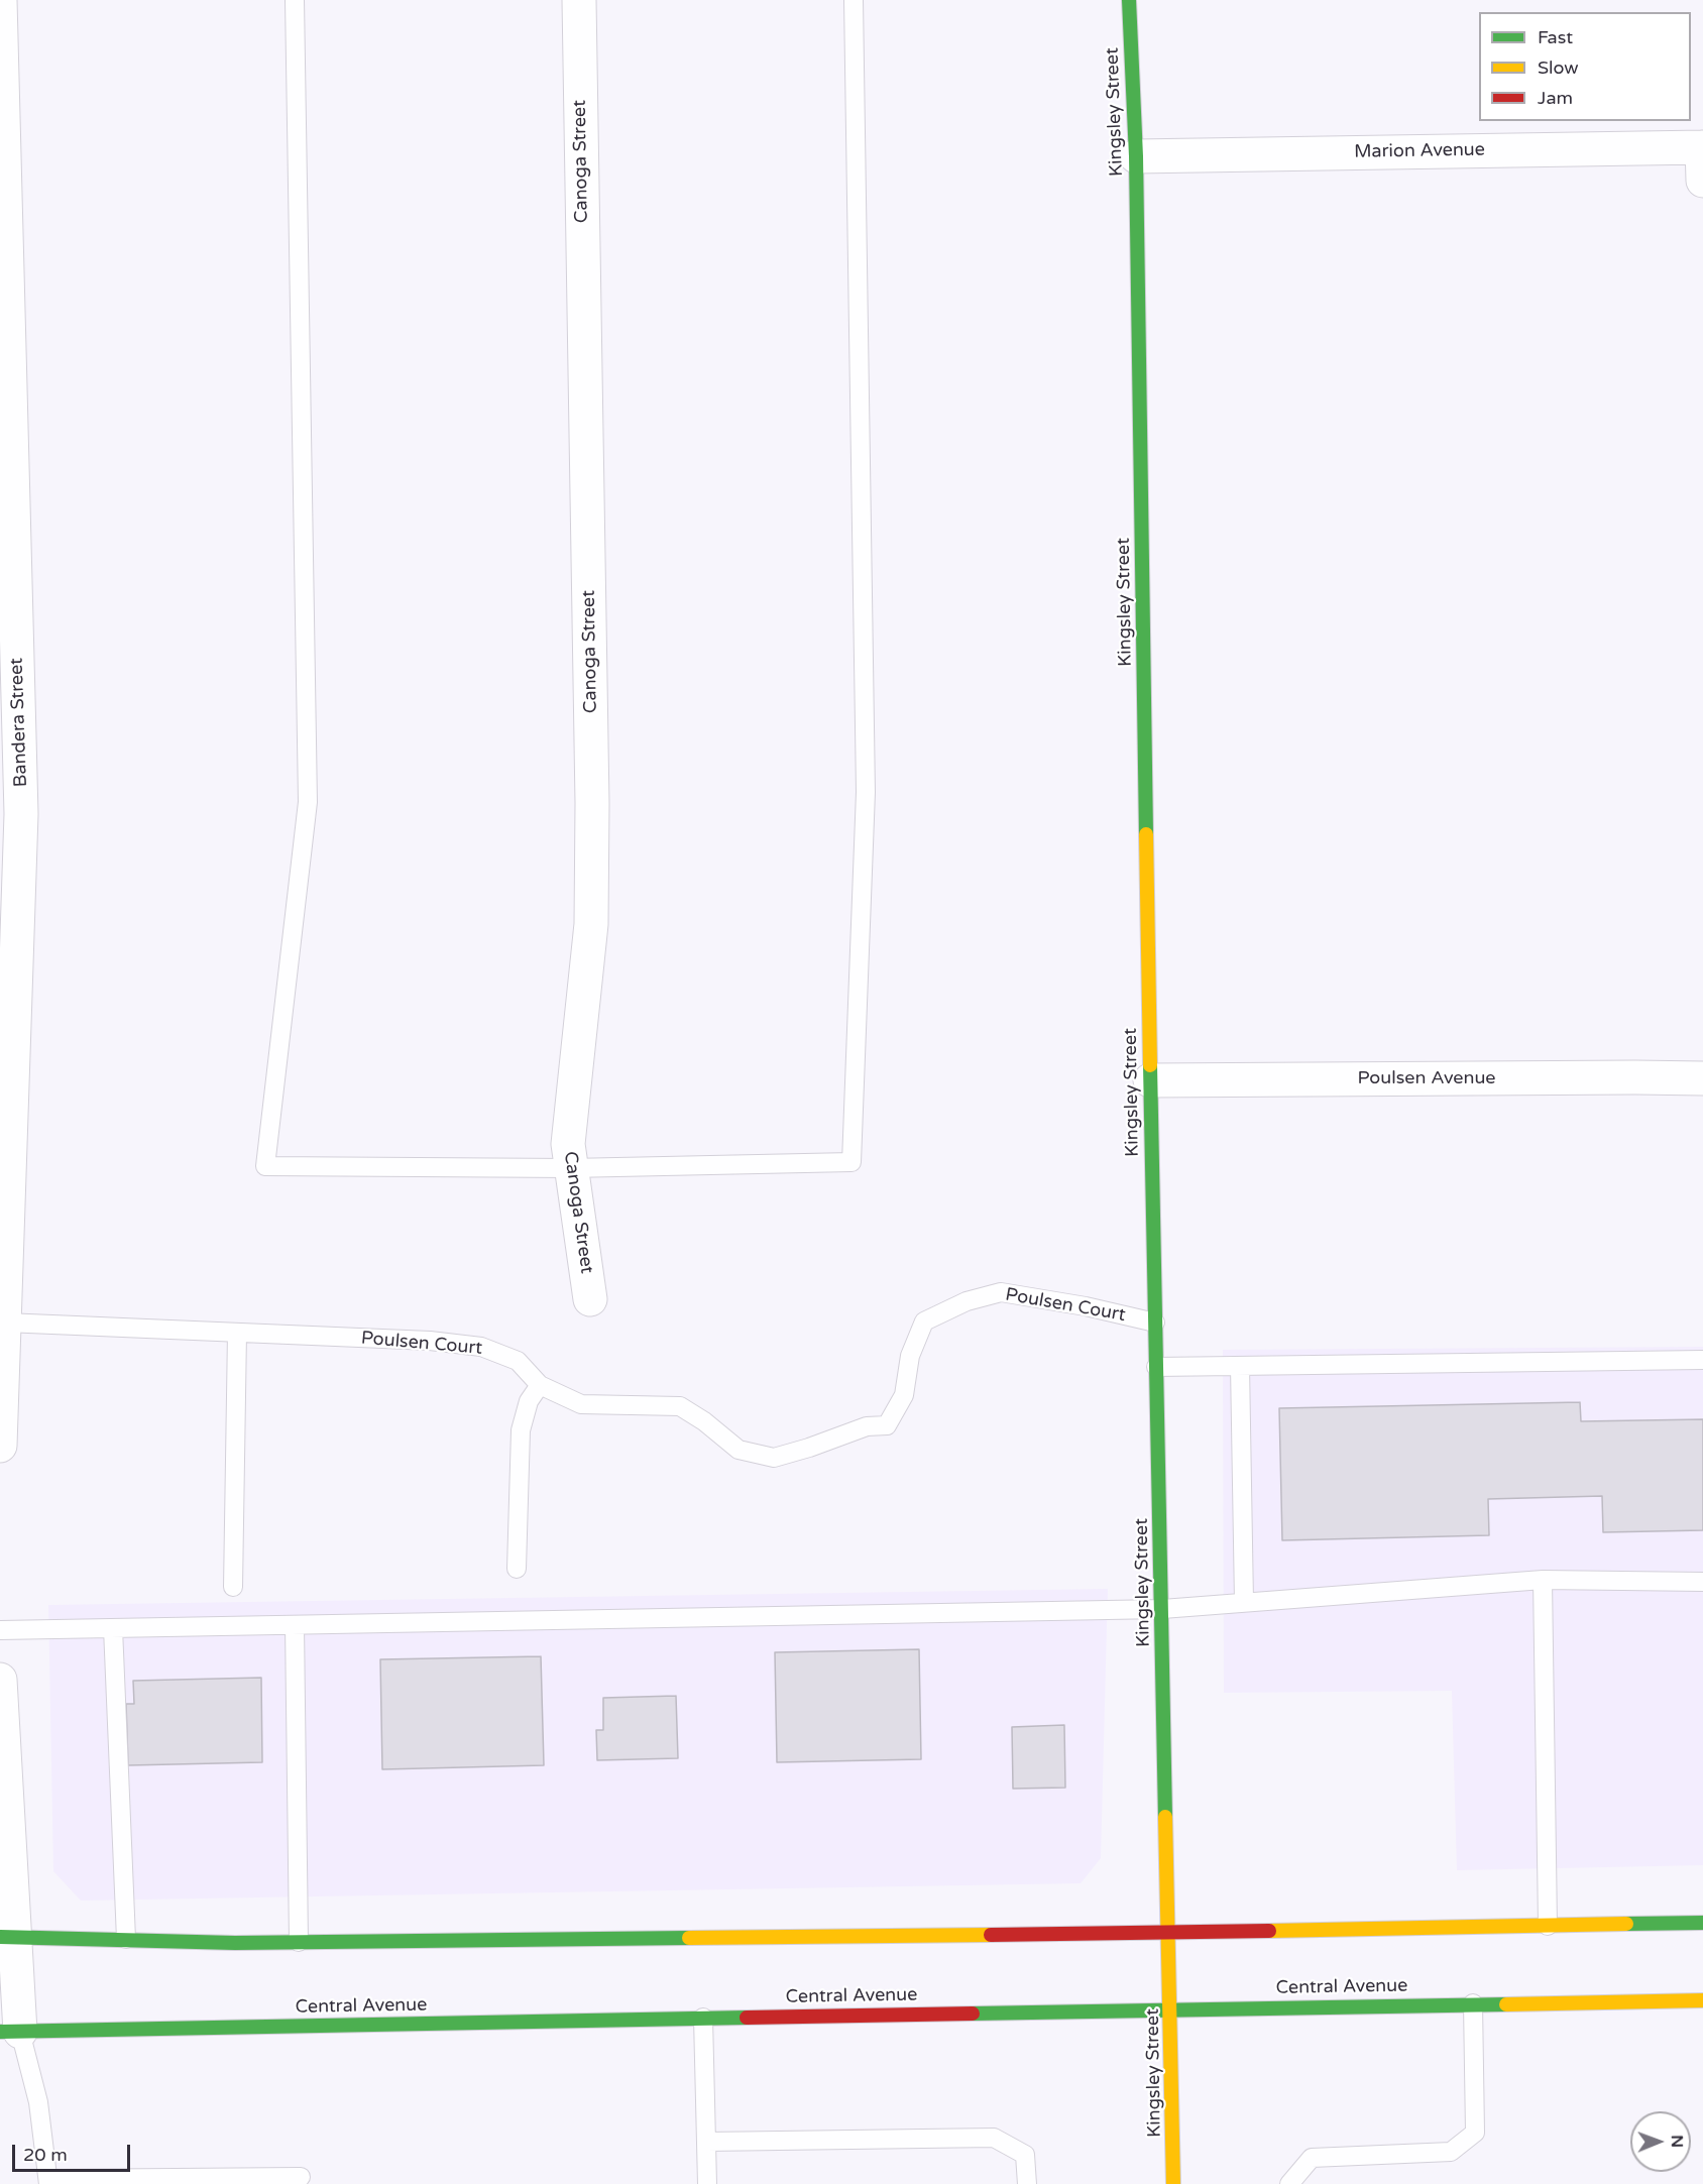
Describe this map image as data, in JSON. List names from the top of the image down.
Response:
{
  "streets": {
    "main road": ["Kingsley Street", "Central Avenue"],
    "street": [
      "Marion Avenue",
      "Canoga Street",
      "Bandera Street",
      "Poulsen Avenue"
    ],
    "lane": ["Poulsen Court"]
  },
  "crossings": [
    ["Kingsley Street", "Marion Avenue"],
    ["Kingsley Street", "Poulsen Avenue"],
    ["Kingsley Street", "Poulsen Court"],
    ["Kingsley Street", "Central Avenue"],
    ["Bandera Street", "Poulsen Court"]
  ],
  "legend": ["Fast", "Slow", "Jam"],
  "scale_bar": "20 m",
  "north": "right"
}
